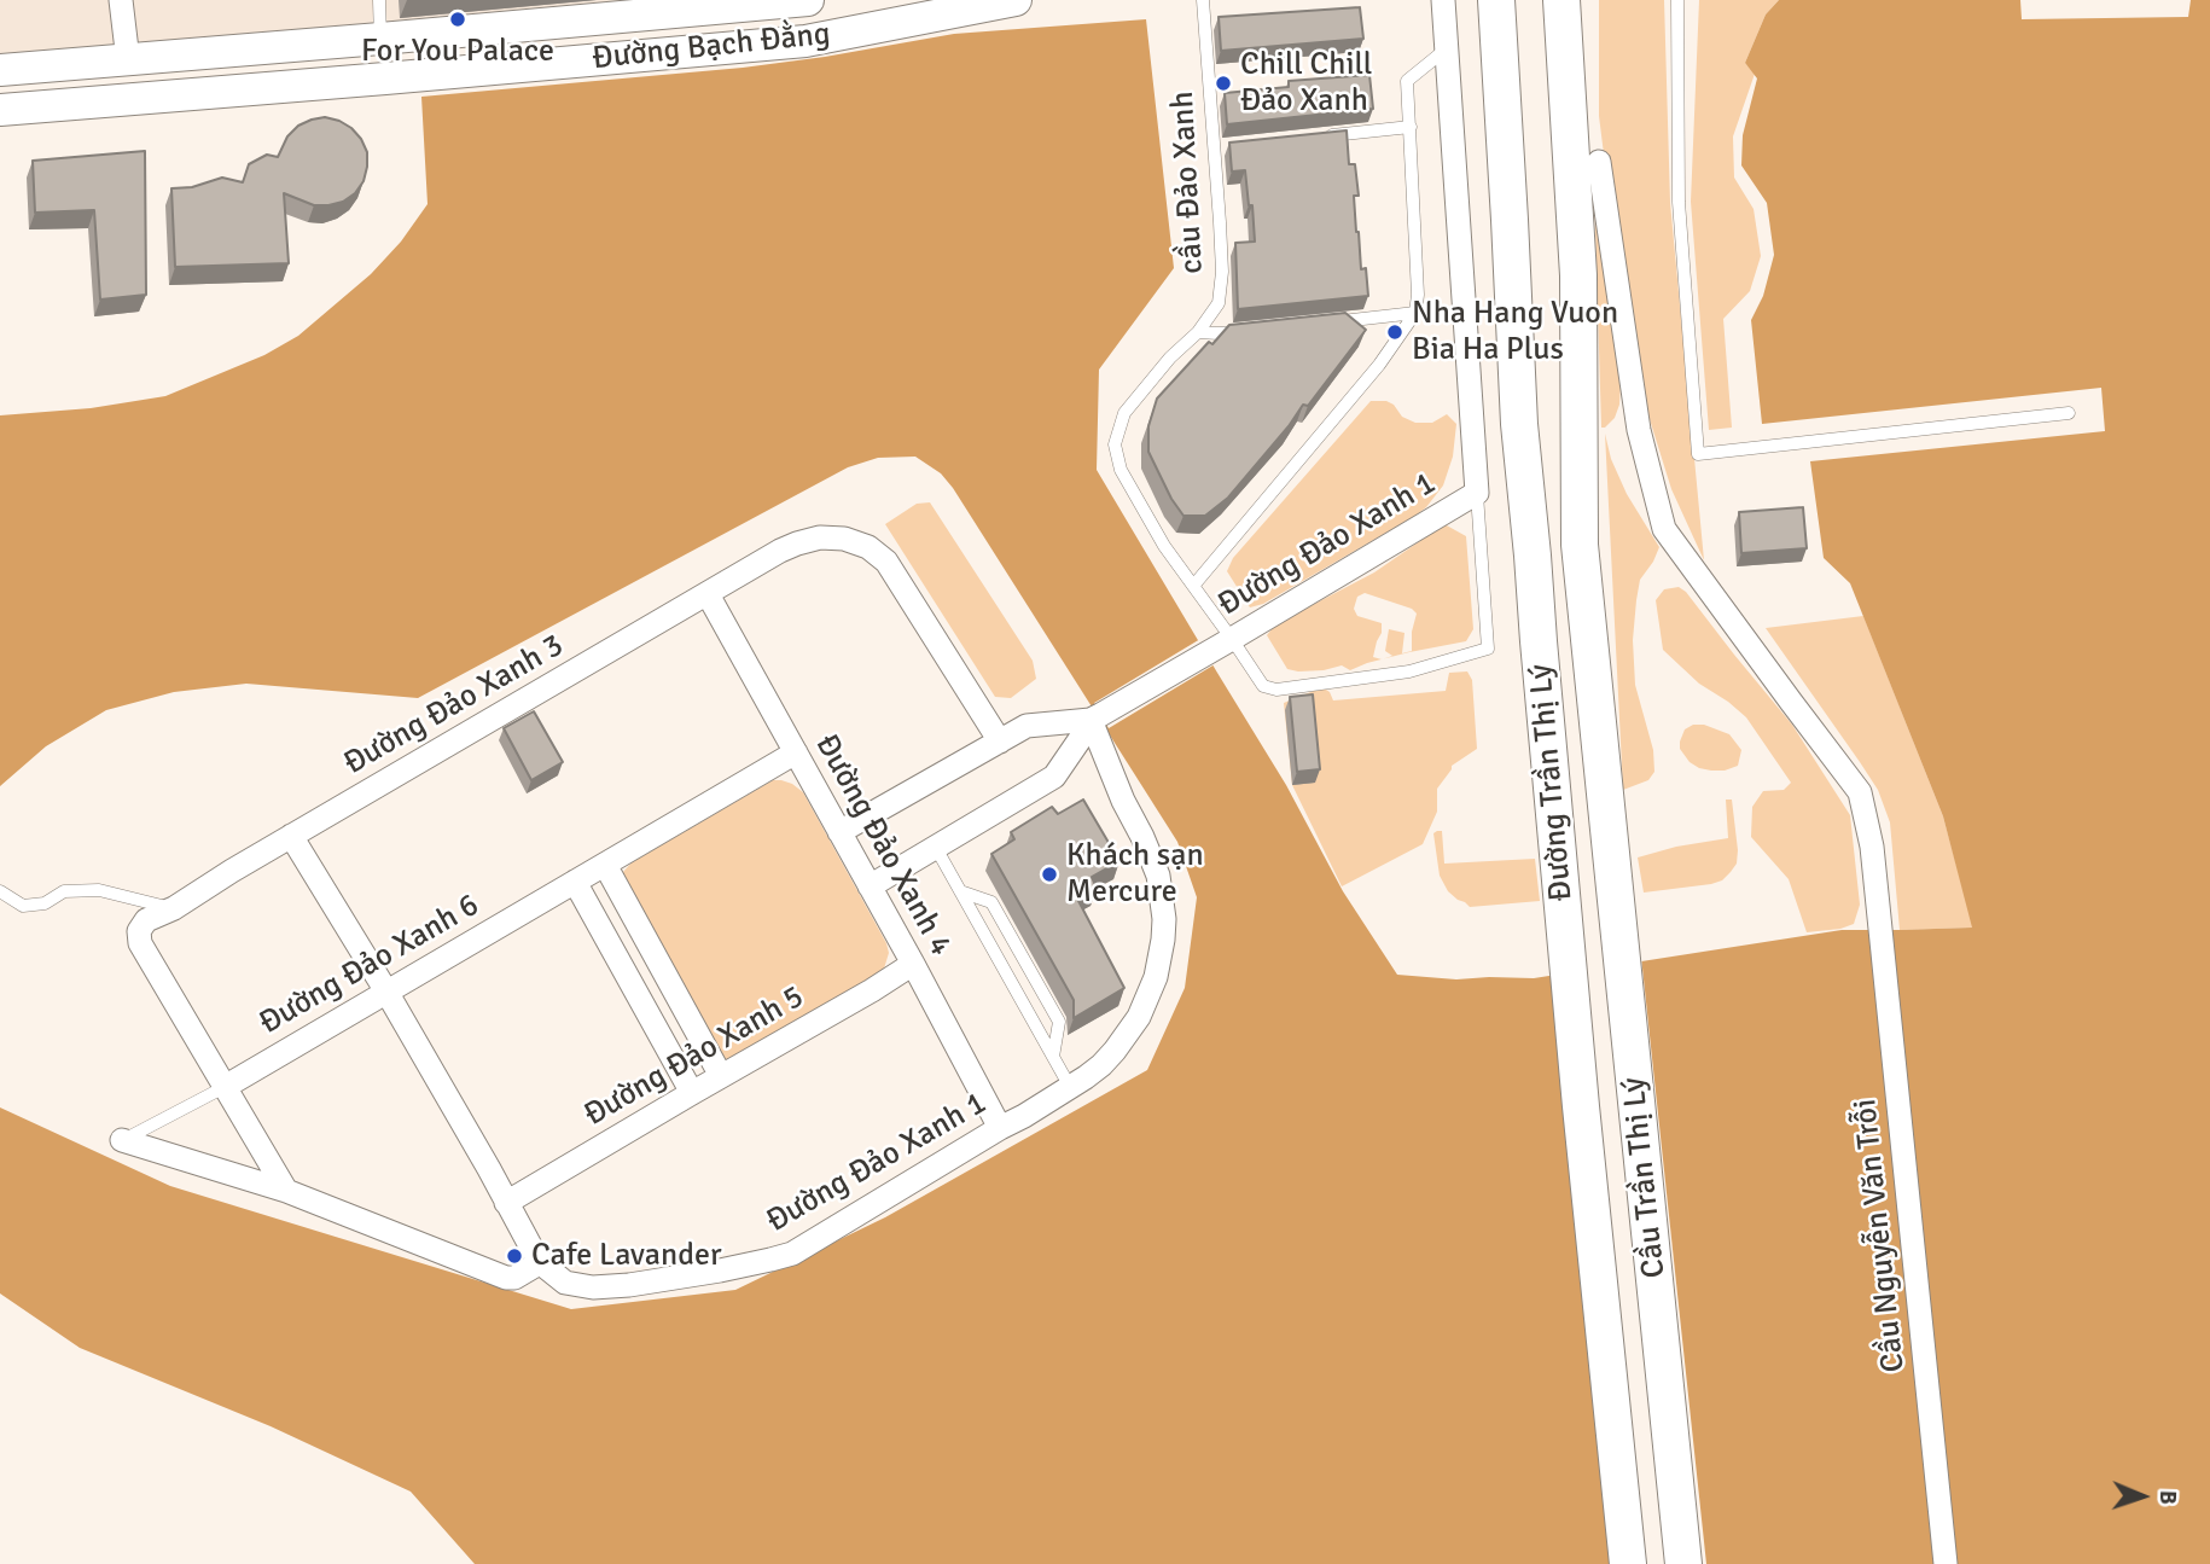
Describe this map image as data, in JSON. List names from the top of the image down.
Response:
{
  "streets": {
    "main road": ["Đường Bạch Đằng", "Đường Trần Thị Lý", "Cầu Trần Thị Lý"],
    "street": [
      "Đường Đảo Xanh 1",
      "Đường Đảo Xanh 3",
      "Đường Đảo Xanh 4",
      "Đường Đảo Xanh 6",
      "Đường Đảo Xanh 5",
      "Cầu Nguyễn Văn Trỗi"
    ],
    "lane": ["cầu Đảo Xanh"]
  },
  "crossings": [
    ["cầu Đảo Xanh", "Đường Đảo Xanh 1"],
    ["Đường Đảo Xanh 1", "Đường Đảo Xanh 3"],
    ["Đường Đảo Xanh 1", "Đường Đảo Xanh 4"],
    ["Đường Đảo Xanh 1", "Đường Đảo Xanh 6"],
    ["Đường Đảo Xanh 1", "Đường Đảo Xanh 5"],
    ["Đường Đảo Xanh 3", "Đường Đảo Xanh 4"],
    ["Đường Đảo Xanh 3", "Đường Đảo Xanh 6"],
    ["Đường Trần Thị Lý", "Cầu Trần Thị Lý"],
    ["Đường Đảo Xanh 4", "Đường Đảo Xanh 6"],
    ["Đường Đảo Xanh 4", "Đường Đảo Xanh 5"]
  ],
  "places": [
    "For You Palace",
    "Chill Chill Đảo Xanh",
    "Nha Hang Vuon Bia Ha Plus",
    "Khách sạn Mercure",
    "Cafe Lavander"
  ],
  "north": "right"
}
